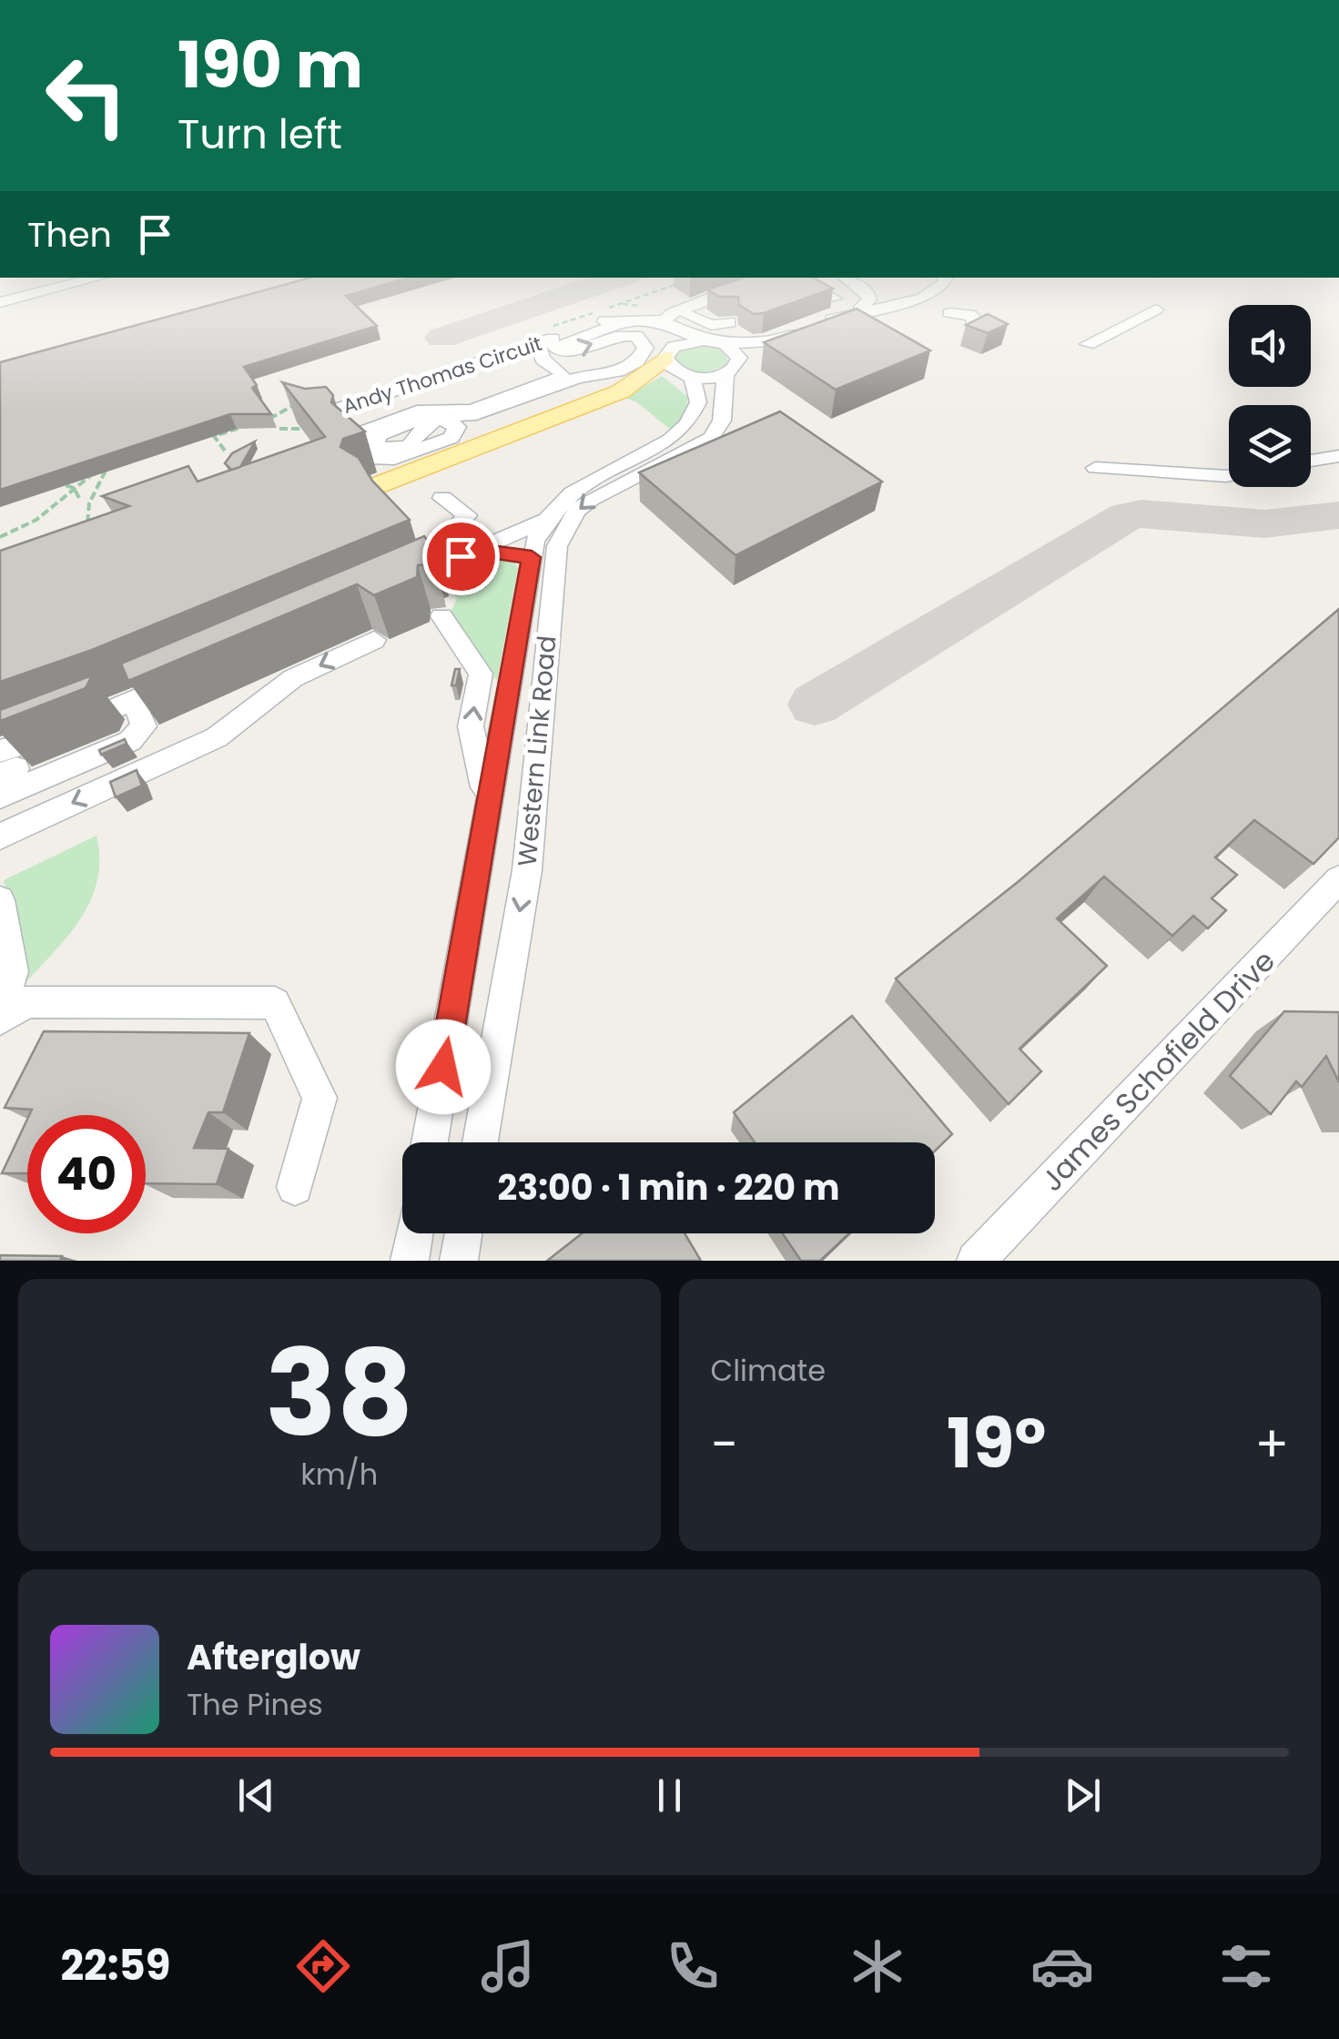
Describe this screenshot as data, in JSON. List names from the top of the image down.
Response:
{
  "streets": {
    "street": ["Andy Thomas Circuit", "Western Link Road", "James Schofield Drive"]
  },
  "page": {
    "turn": ["190 m", "Turn left"],
    "then": "Then",
    "limit": "40",
    "trip": "23:00 · 1 min · 220 m",
    "tile": [
      ["38", "km/h"],
      "Climate"
    ],
    "heat": ["−", "19°", "+"],
    "song": ["Afterglow", "The Pines"],
    "tabs": "22:59"
  }
}
